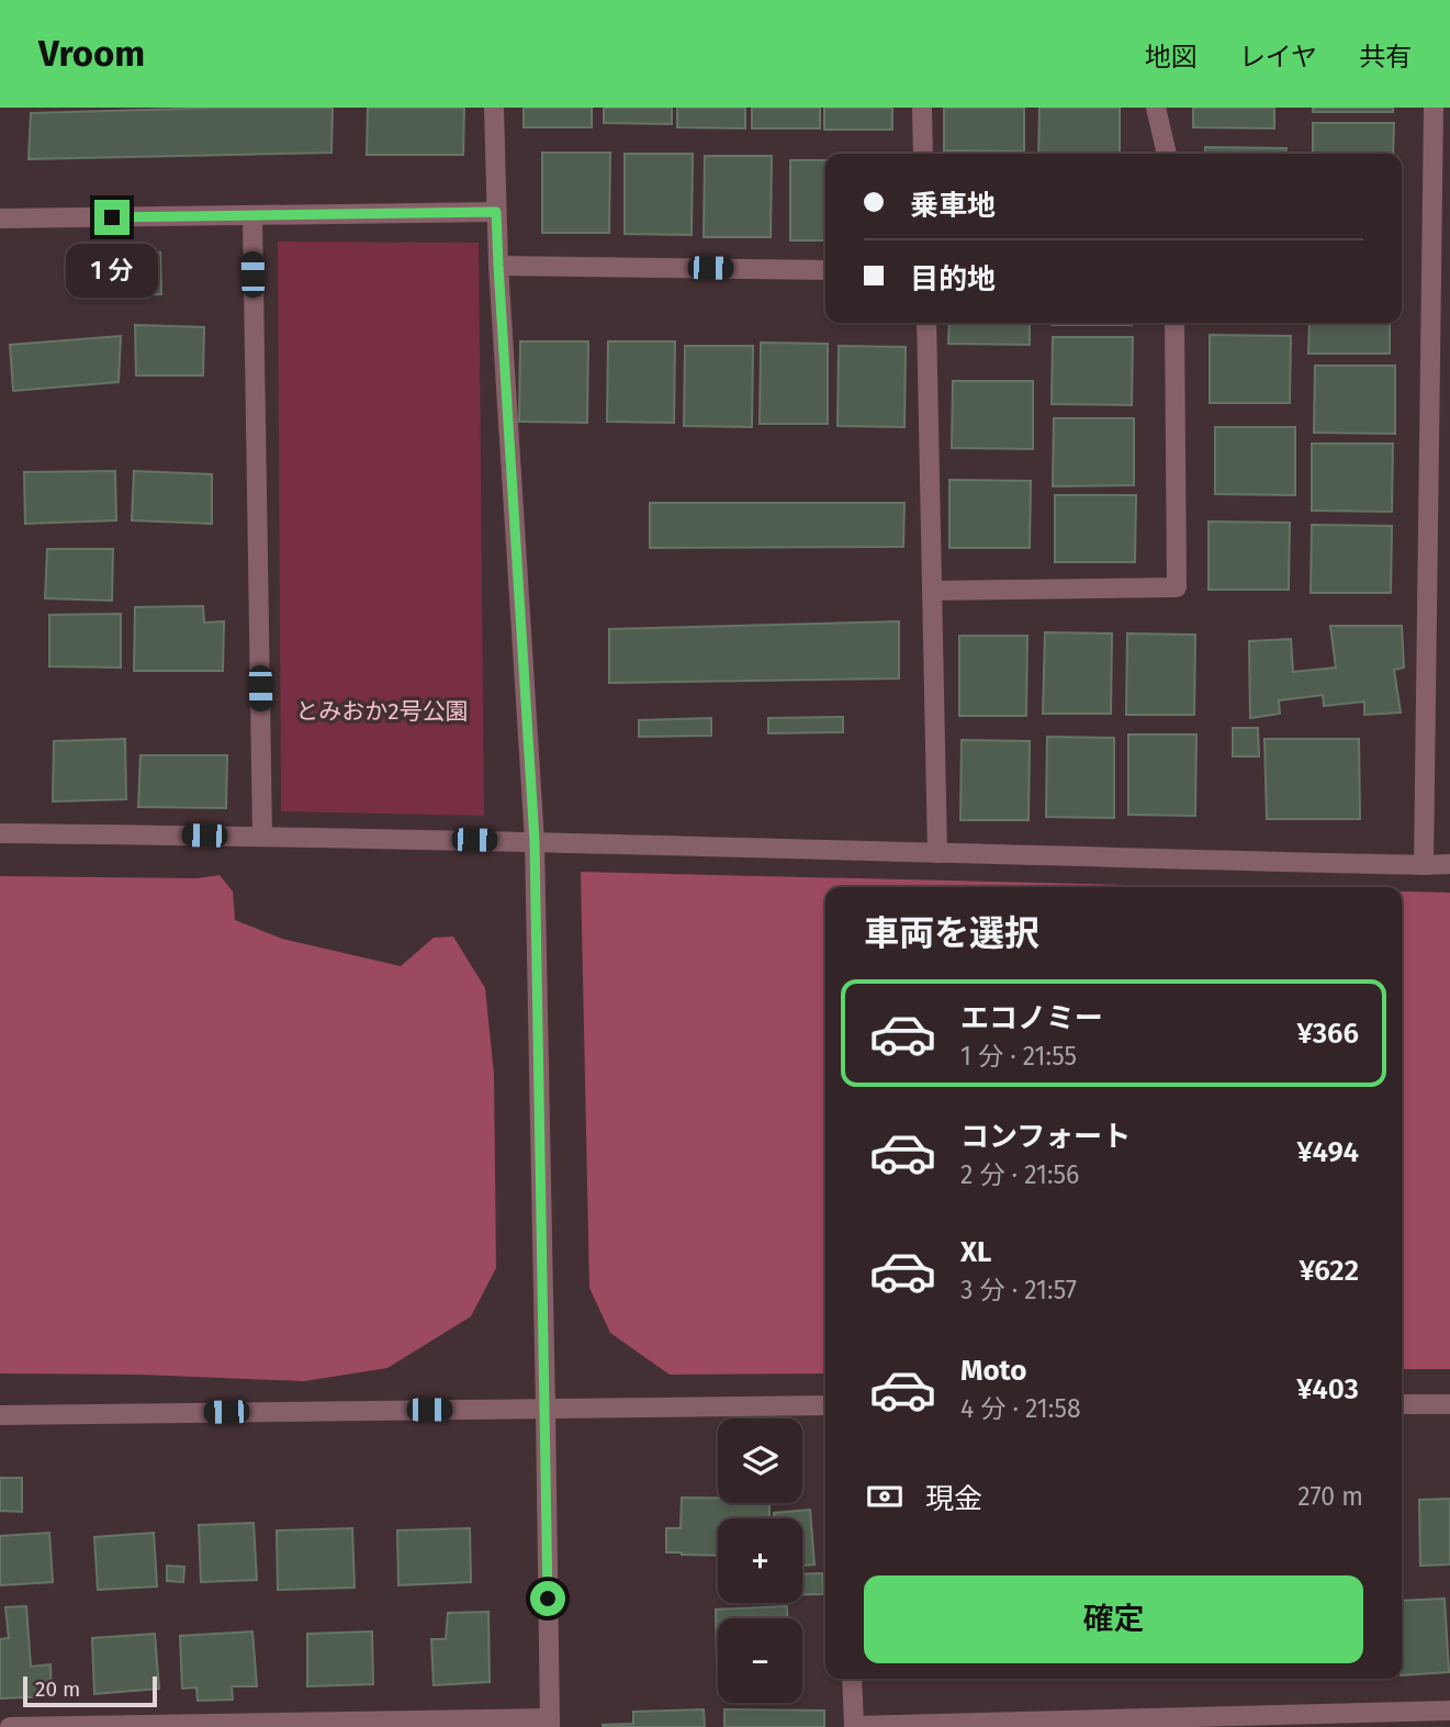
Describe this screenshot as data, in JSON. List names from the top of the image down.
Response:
{
  "parks": ["とみおか2号公園"],
  "scale_bar": "20 m",
  "page": {
    "header": "Vroom",
    "nav": ["地図", "レイヤ", "共有"],
    "banner": ["乗車地", "目的地"],
    "bubble": "1 分",
    "heading": "車両を選択",
    "list": [
      {
        "name": "エコノミー",
        "note": "1 分 · 21:55",
        "value": "¥366"
      },
      {
        "name": "コンフォート",
        "note": "2 分 · 21:56",
        "value": "¥494"
      },
      {
        "name": "XL",
        "note": "3 分 · 21:57",
        "value": "¥622"
      },
      {
        "name": "Moto",
        "note": "4 分 · 21:58",
        "value": "¥403"
      }
    ],
    "map_buttons": ["+", "−"],
    "pay": ["現金", "270 m"],
    "buttons": "確定",
    "scale": "20 m"
  }
}
